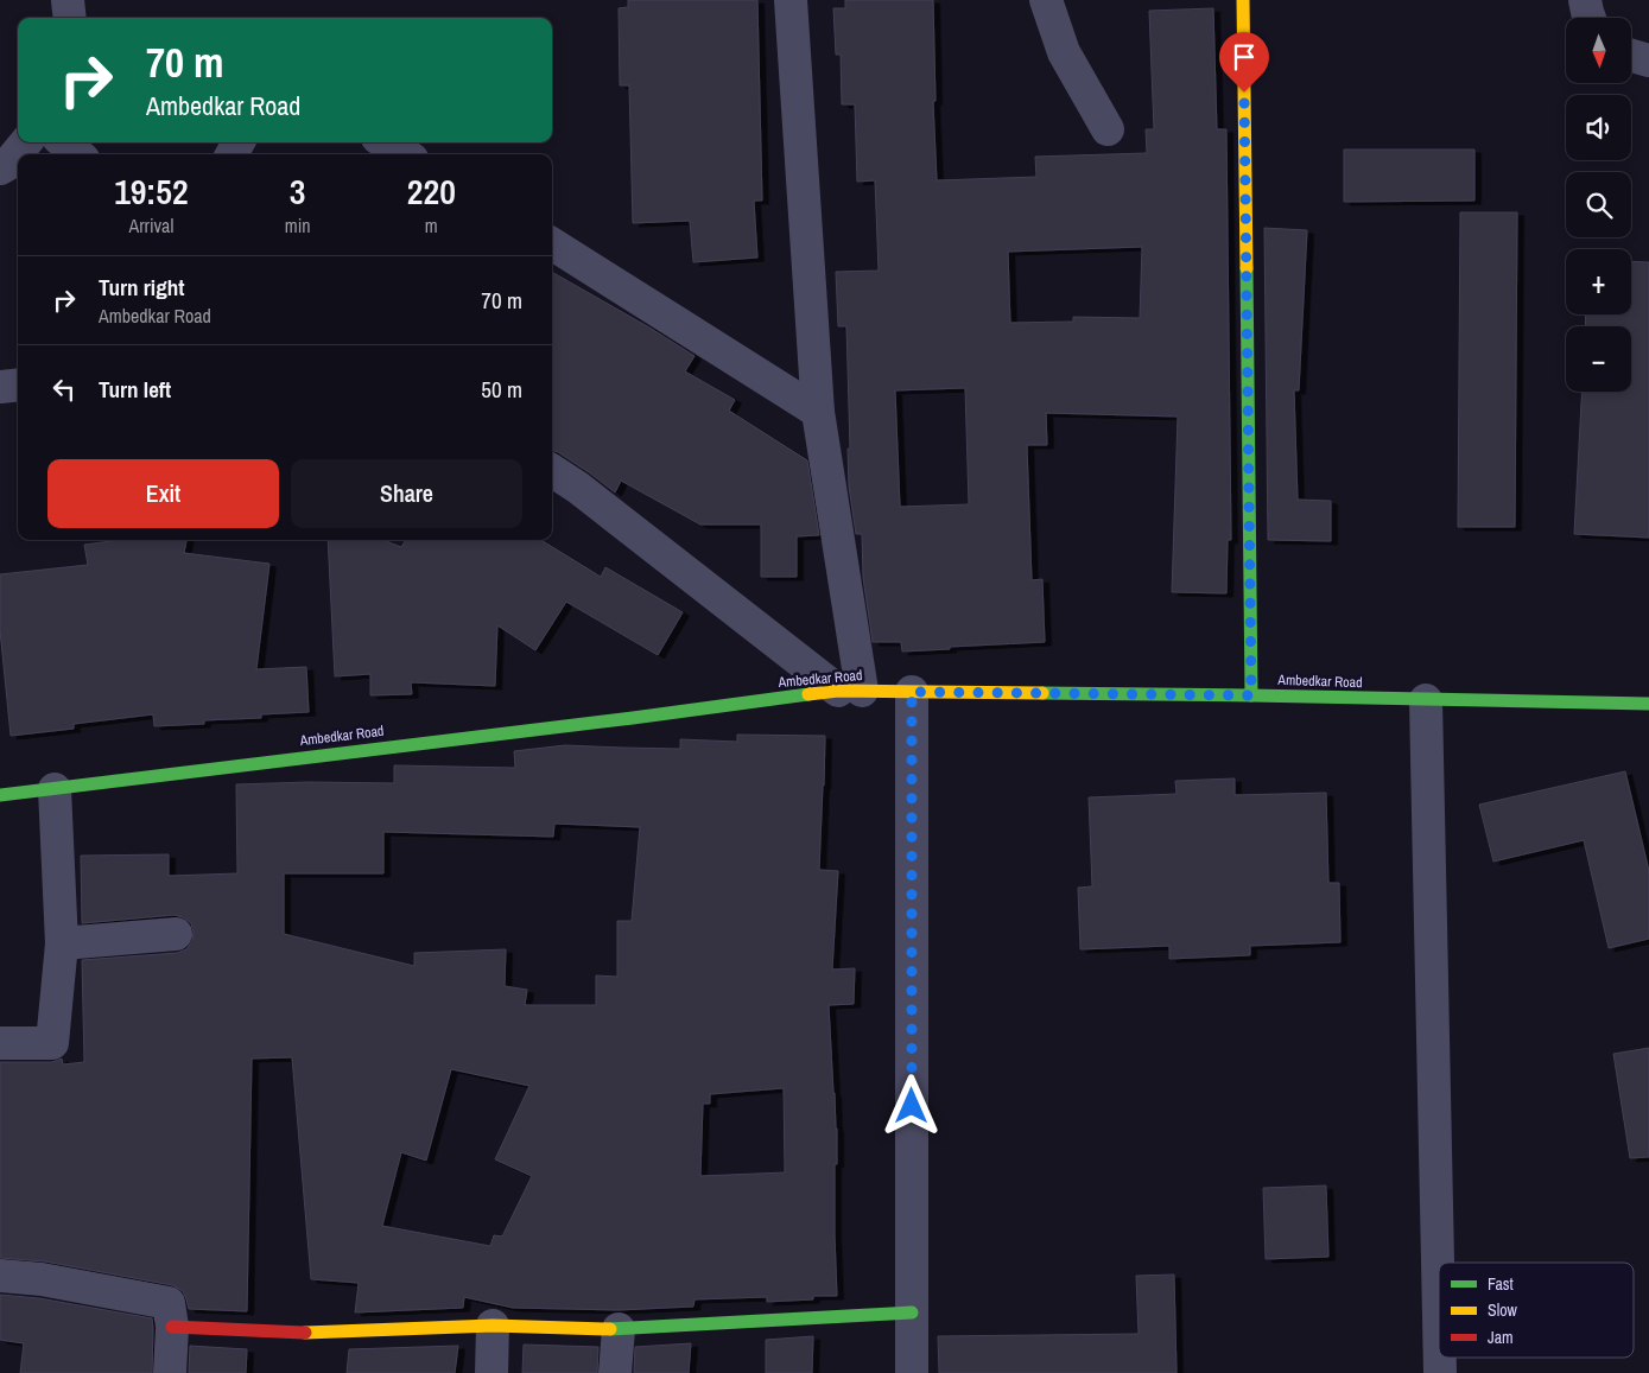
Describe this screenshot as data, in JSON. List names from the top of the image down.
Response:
{
  "streets": {
    "main road": ["Ambedkar Road"]
  },
  "legend": ["Fast", "Slow", "Jam"],
  "north": "bottom",
  "page": {
    "map_buttons": ["+", "−"],
    "turn": ["70 m", "Ambedkar Road"],
    "eta": [
      "19:52",
      "Arrival",
      "3",
      "min",
      "220",
      "m"
    ],
    "list": [
      {
        "name": "Turn right",
        "note": "Ambedkar Road",
        "value": "70 m"
      },
      {
        "name": "Turn left",
        "value": "50 m"
      }
    ],
    "buttons": ["Exit", "Share"]
  }
}
